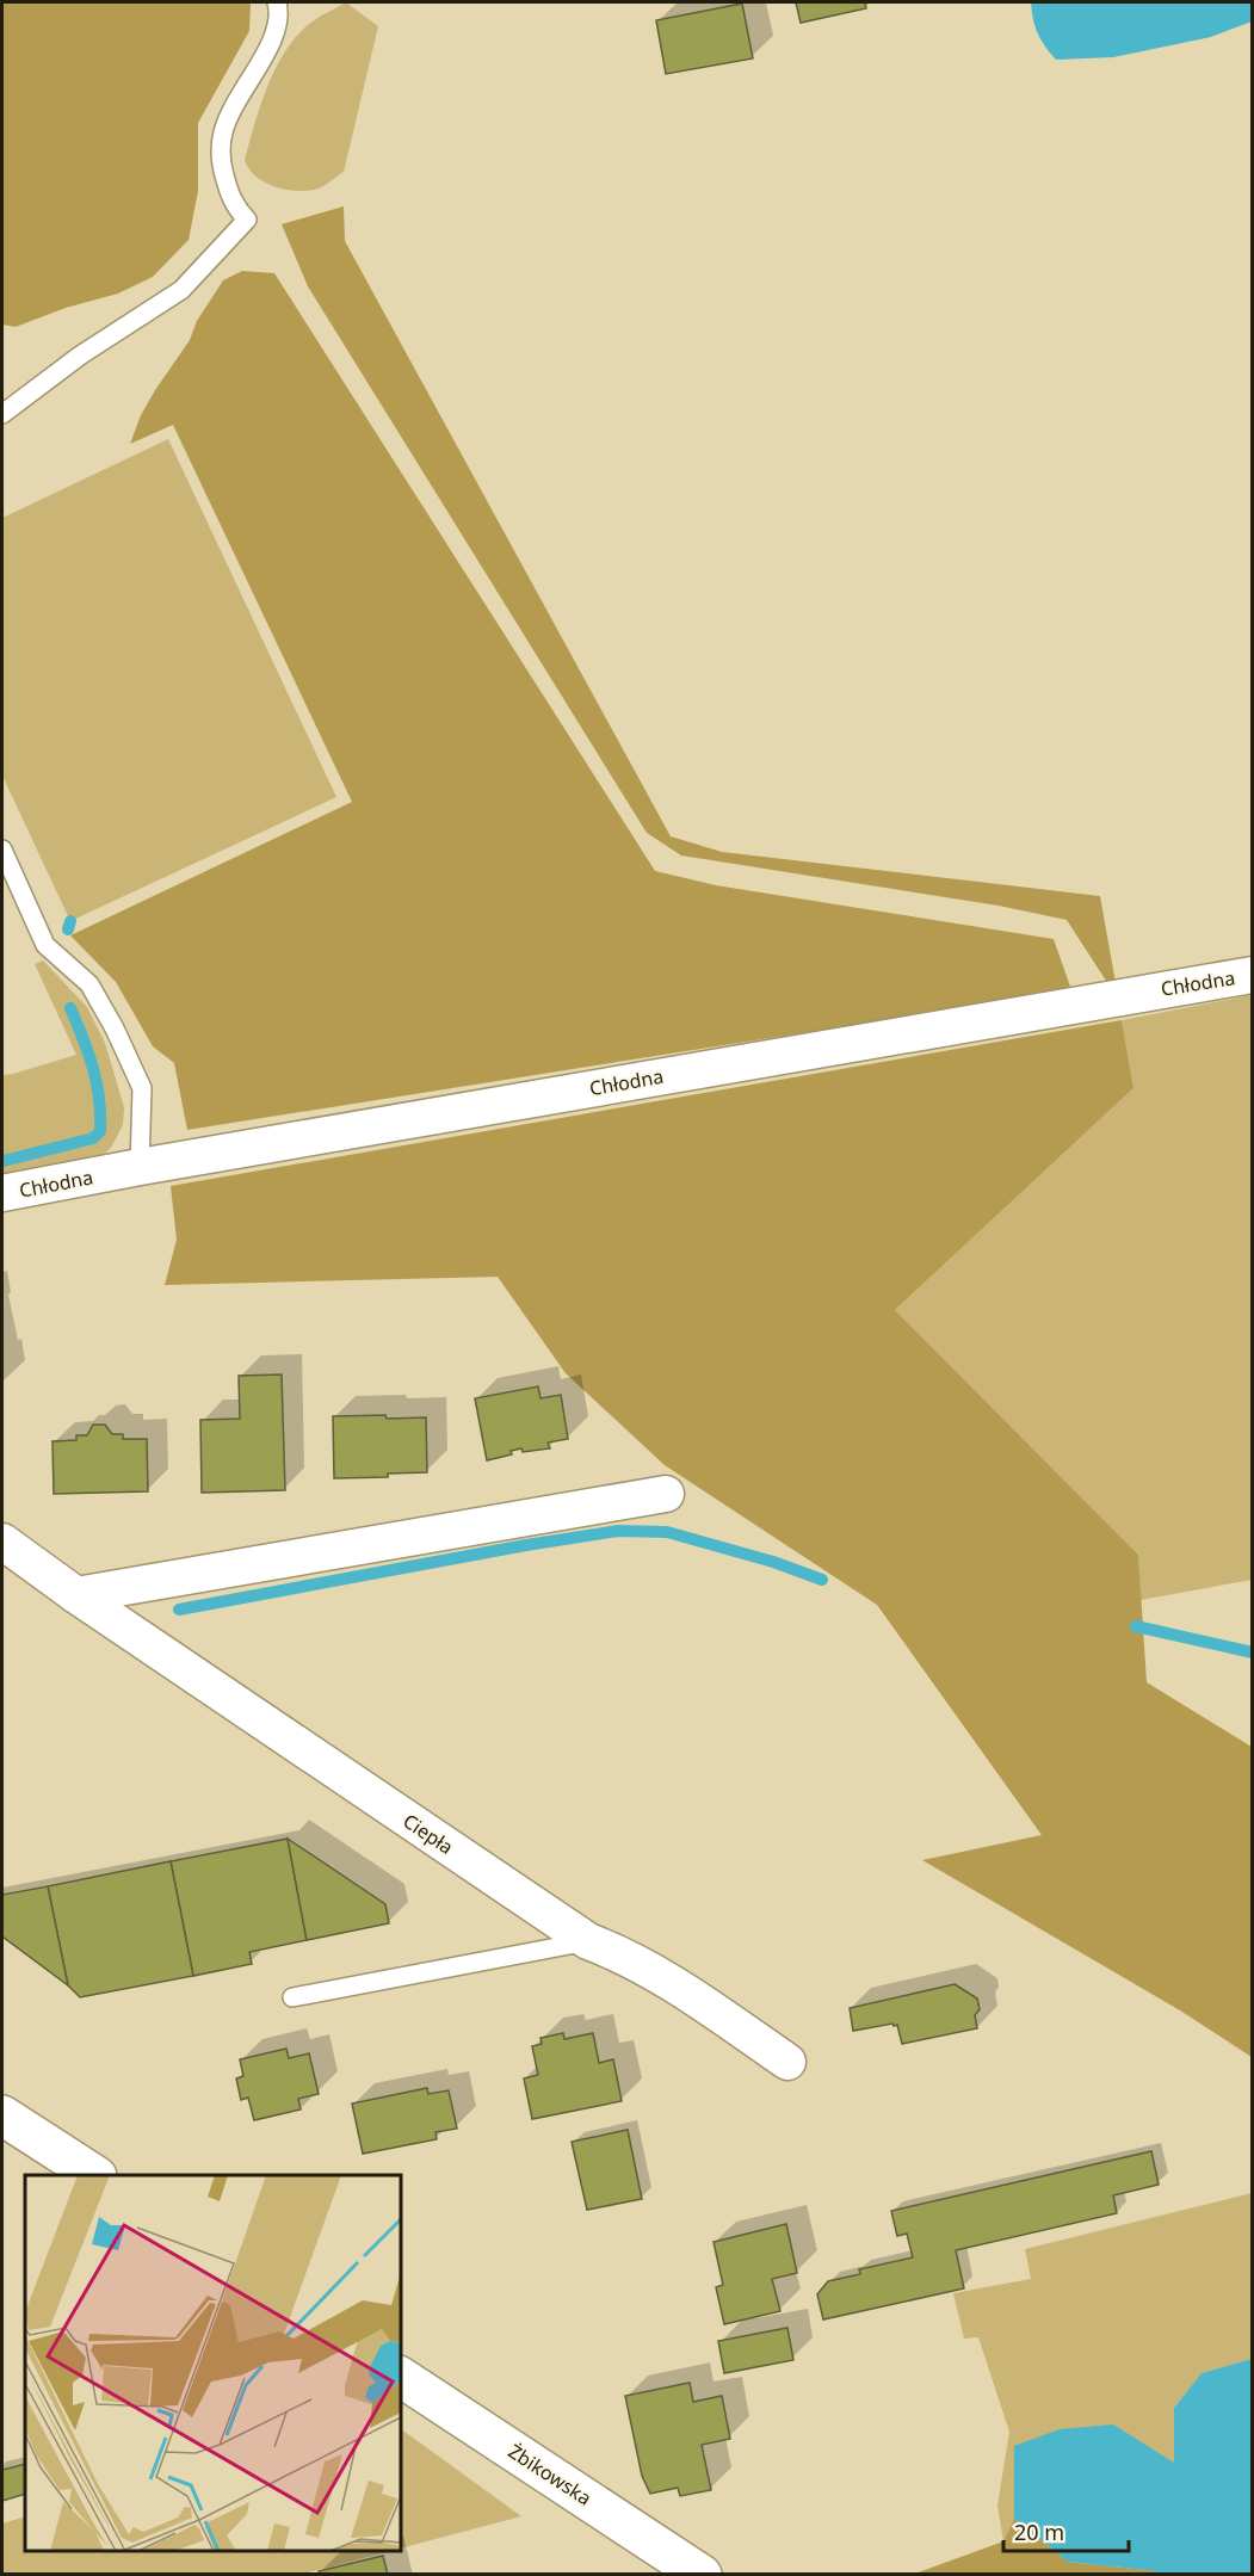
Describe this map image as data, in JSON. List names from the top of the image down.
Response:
{
  "streets": {
    "main road": ["Żbikowska"],
    "street": ["Chłodna", "Ciepła"]
  },
  "scale_bar": "20 m"
}
